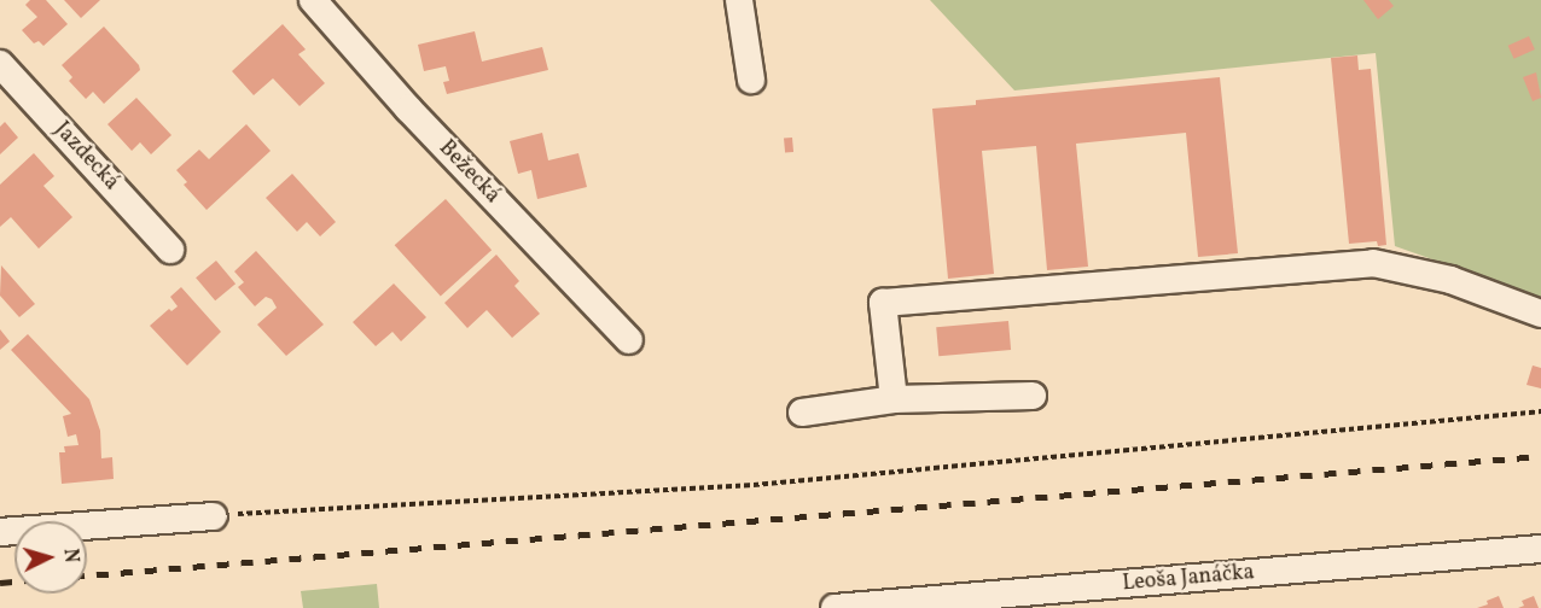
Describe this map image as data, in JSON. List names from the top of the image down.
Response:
{
  "streets": {
    "street": ["Jazdecká", "Bežecká", "Leoša Janáčka"]
  },
  "north": "right"
}
